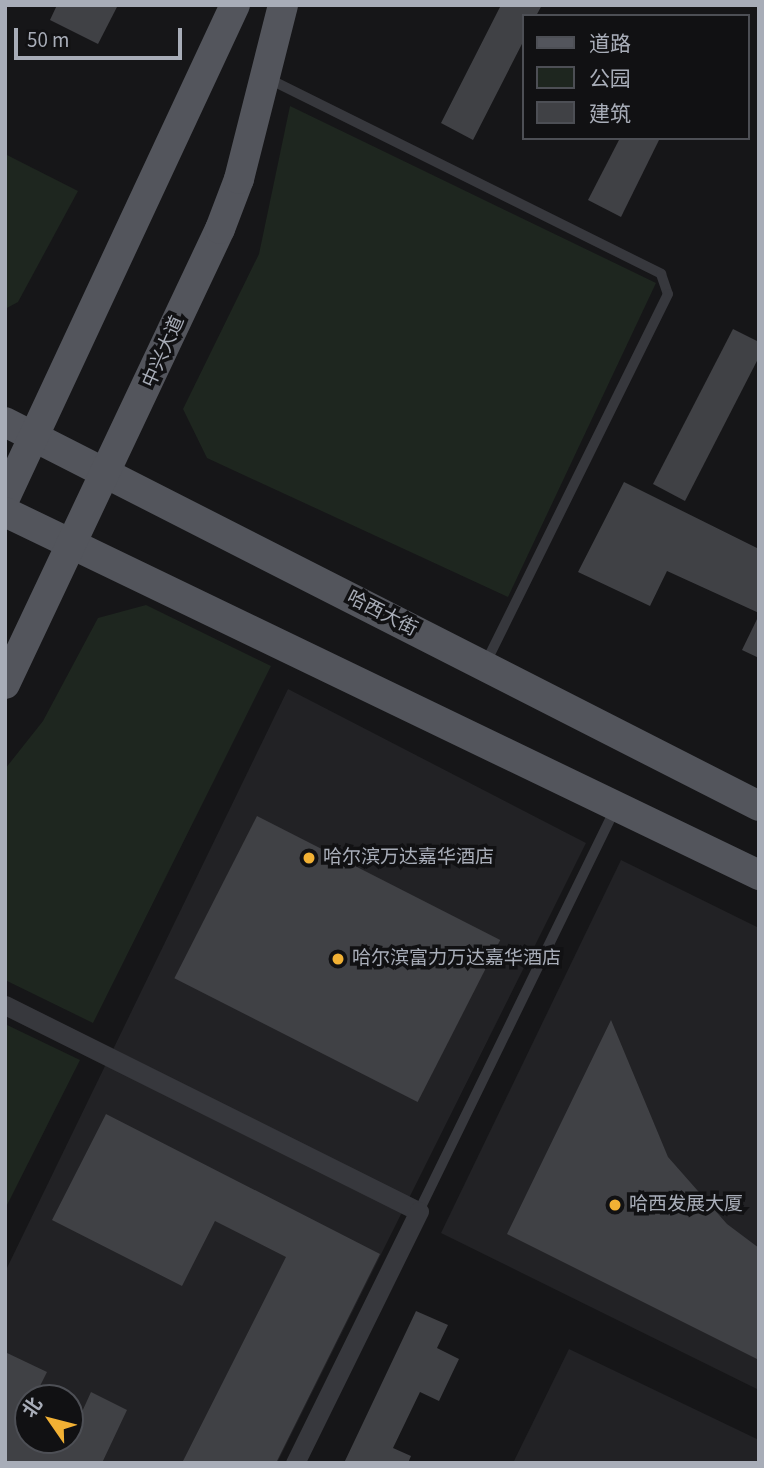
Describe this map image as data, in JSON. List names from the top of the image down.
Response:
{
  "streets": {
    "main road": ["中兴大道", "哈西大街"]
  },
  "crossings": [
    ["中兴大道", "哈西大街"]
  ],
  "places": ["哈尔滨万达嘉华酒店", "哈尔滨富力万达嘉华酒店", "哈西发展大厦"],
  "legend": ["道路", "公园", "建筑"],
  "scale_bar": "50 m",
  "north": "top left"
}
